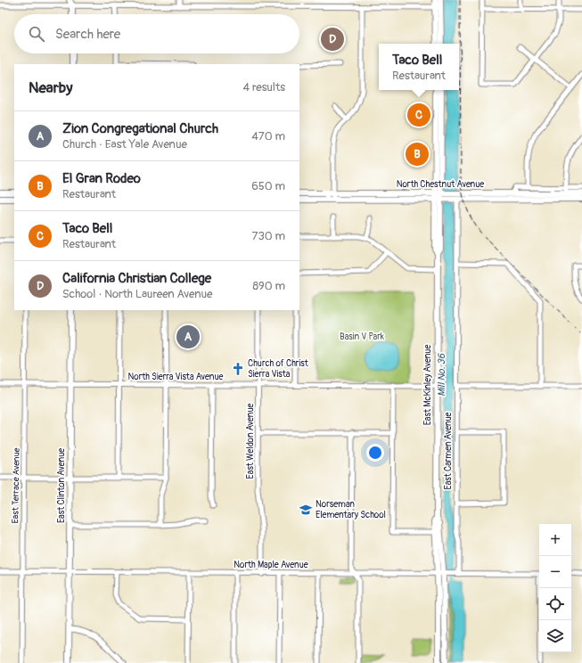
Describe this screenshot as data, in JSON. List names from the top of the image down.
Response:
{
  "streets": {
    "main road": ["North Chestnut Avenue", "East McKinley Avenue", "East Clinton Avenue"],
    "street": [
      "North Sierra Vista Avenue",
      "East Weldon Avenue",
      "East Carmen Avenue",
      "East Terrace Avenue",
      "North Maple Avenue"
    ]
  },
  "crossings": [
    ["North Chestnut Avenue", "East McKinley Avenue"],
    ["North Chestnut Avenue", "East Carmen Avenue"],
    ["North Sierra Vista Avenue", "East McKinley Avenue"],
    ["North Sierra Vista Avenue", "East Weldon Avenue"],
    ["North Sierra Vista Avenue", "East Terrace Avenue"],
    ["North Sierra Vista Avenue", "East Clinton Avenue"],
    ["East McKinley Avenue", "East Carmen Avenue"],
    ["East McKinley Avenue", "North Maple Avenue"],
    ["East Weldon Avenue", "North Maple Avenue"],
    ["East Carmen Avenue", "North Maple Avenue"],
    ["East Terrace Avenue", "North Maple Avenue"],
    ["East Clinton Avenue", "North Maple Avenue"]
  ],
  "water": ["Mill No. 36"],
  "parks": ["Basin V Park"],
  "places": {
    "church": ["Church of Christ Sierra Vista"],
    "school or university": ["Norseman Elementary School"]
  },
  "page": {
    "search": "Search here",
    "pins": [
      "D",
      "C",
      "B",
      "A"
    ],
    "popup": ["Taco Bell", "Restaurant"],
    "heading": ["Nearby", "4 results"],
    "list": [
      {
        "mark": "A",
        "name": "Zion Congregational Church",
        "note": "Church · East Yale Avenue",
        "value": "470 m"
      },
      {
        "mark": "B",
        "name": "El Gran Rodeo",
        "note": "Restaurant",
        "value": "650 m"
      },
      {
        "mark": "C",
        "name": "Taco Bell",
        "note": "Restaurant",
        "value": "730 m"
      },
      {
        "mark": "D",
        "name": "California Christian College",
        "note": "School · North Laureen Avenue",
        "value": "890 m"
      }
    ],
    "map_buttons": ["+", "−"]
  }
}
